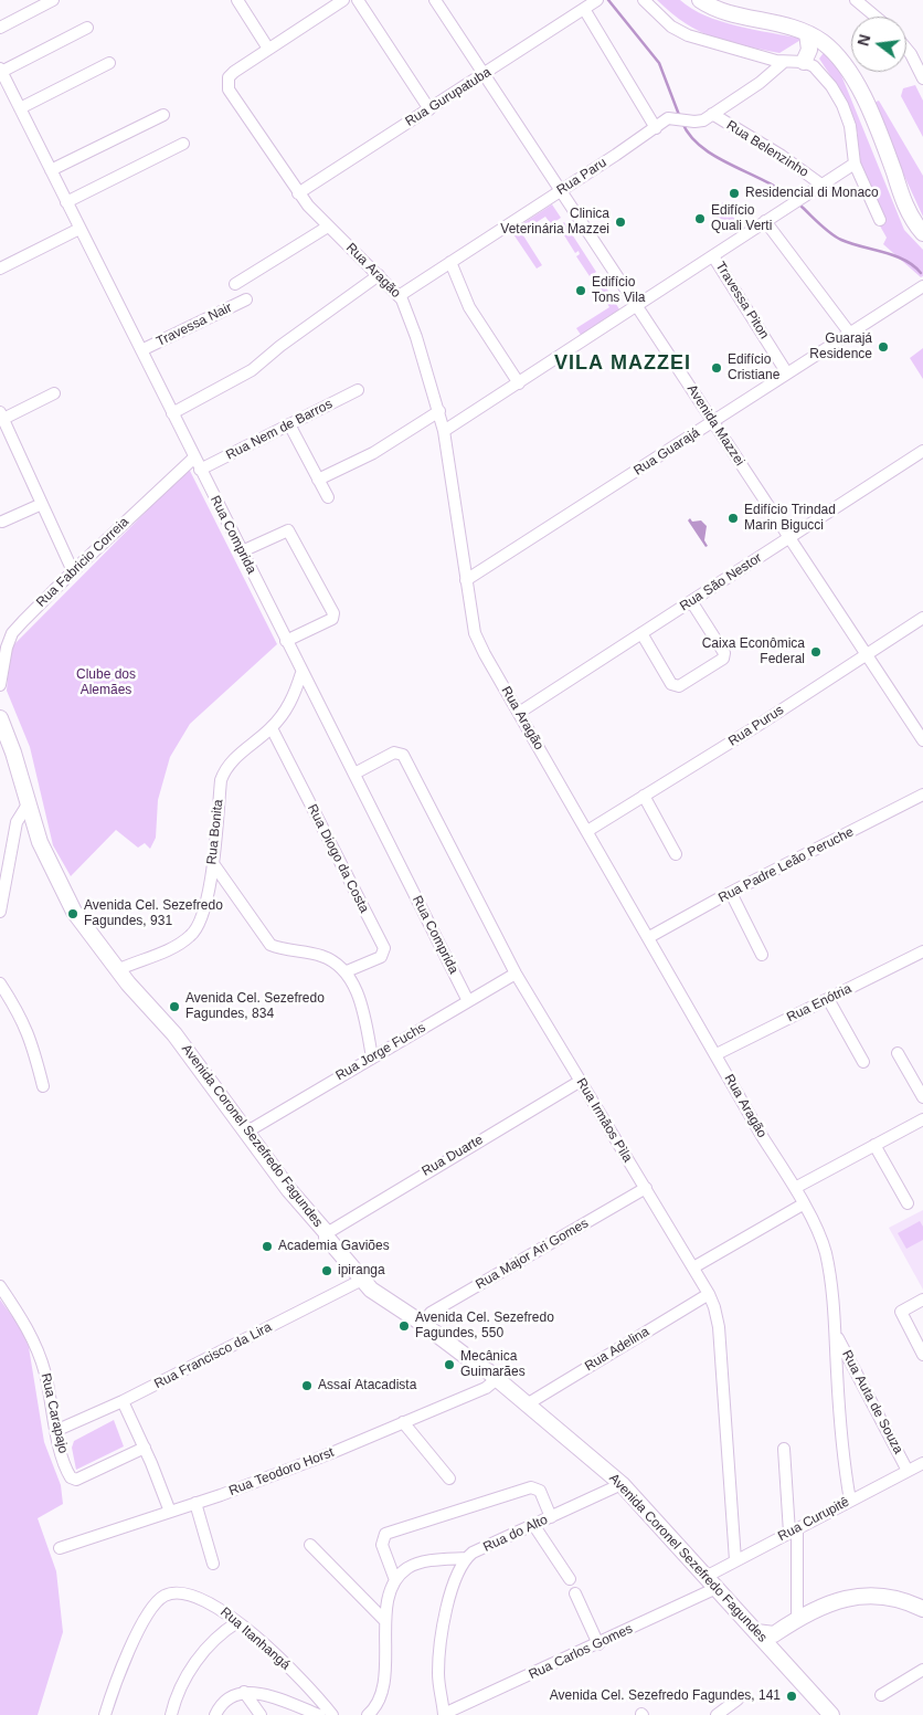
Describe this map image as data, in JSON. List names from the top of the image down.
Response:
{
  "streets": {
    "main road": ["Avenida Coronel Sezefredo Fagundes"],
    "street": [
      "Rua Gurupatuba",
      "Rua Belenzinho",
      "Rua Paru",
      "Rua Aragão",
      "Travessa Piton",
      "Travessa Nair",
      "Avenida Mazzei",
      "Rua Nem de Barros",
      "Rua Guarajá",
      "Rua Comprida",
      "Rua Fabricio Correia",
      "Rua São Nestor",
      "Rua Purus",
      "Rua Bonita",
      "Rua Diogo da Costa",
      "Rua Padre Leão Peruche",
      "Rua Enótria",
      "Rua Jorge Fuchs",
      "Rua Irmãos Pìla",
      "Rua Duarte",
      "Rua Major Ari Gomes",
      "Rua Adelina",
      "Rua Francisco da Lira",
      "Rua Auta de Souza",
      "Rua Carapajo",
      "Rua Teodoro Horst",
      "Rua Curupitê",
      "Rua do Alto",
      "Rua Itanhangá",
      "Rua Carlos Gomes"
    ]
  },
  "crossings": [
    ["Rua Gurupatuba", "Rua Aragão"],
    ["Rua Gurupatuba", "Avenida Mazzei"],
    ["Rua Belenzinho", "Rua Paru"],
    ["Rua Paru", "Rua Aragão"],
    ["Rua Paru", "Avenida Mazzei"],
    ["Rua Aragão", "Rua Guarajá"],
    ["Rua Aragão", "Rua São Nestor"],
    ["Rua Aragão", "Rua Purus"],
    ["Rua Aragão", "Rua Padre Leão Peruche"],
    ["Rua Aragão", "Rua Enótria"],
    ["Rua Aragão", "Rua Auta de Souza"],
    ["Rua Aragão", "Rua Curupitê"],
    ["Travessa Piton", "Rua Guarajá"],
    ["Travessa Nair", "Rua Comprida"],
    ["Avenida Mazzei", "Rua Guarajá"],
    ["Avenida Mazzei", "Rua São Nestor"],
    ["Avenida Mazzei", "Rua Purus"],
    ["Rua Nem de Barros", "Rua Comprida"],
    ["Rua Comprida", "Rua Fabricio Correia"],
    ["Rua Comprida", "Rua Bonita"],
    ["Rua Comprida", "Rua Jorge Fuchs"],
    ["Rua Comprida", "Rua Irmãos Pìla"],
    ["Rua Bonita", "Rua Diogo da Costa"],
    ["Rua Bonita", "Avenida Coronel Sezefredo Fagundes"],
    ["Rua Jorge Fuchs", "Rua Irmãos Pìla"],
    ["Rua Jorge Fuchs", "Avenida Coronel Sezefredo Fagundes"],
    ["Rua Irmãos Pìla", "Rua Duarte"],
    ["Rua Irmãos Pìla", "Rua Major Ari Gomes"],
    ["Rua Irmãos Pìla", "Rua Adelina"],
    ["Rua Irmãos Pìla", "Rua Curupitê"],
    ["Avenida Coronel Sezefredo Fagundes", "Rua Duarte"],
    ["Avenida Coronel Sezefredo Fagundes", "Rua Major Ari Gomes"],
    ["Avenida Coronel Sezefredo Fagundes", "Rua Adelina"],
    ["Avenida Coronel Sezefredo Fagundes", "Rua Francisco da Lira"],
    ["Avenida Coronel Sezefredo Fagundes", "Rua Teodoro Horst"],
    ["Avenida Coronel Sezefredo Fagundes", "Rua Curupitê"],
    ["Avenida Coronel Sezefredo Fagundes", "Rua do Alto"],
    ["Avenida Coronel Sezefredo Fagundes", "Rua Carlos Gomes"],
    ["Rua Francisco da Lira", "Rua Carapajo"],
    ["Rua Auta de Souza", "Rua Curupitê"]
  ],
  "districts": ["VILA MAZZEI"],
  "parks": ["Clube dos Alemães"],
  "places": [
    "Residencial di Monaco",
    "Edifício Quali Verti",
    "Clinica Veterinária Mazzei",
    "Edifício Tons Vila",
    "Guarajá Residence",
    "Edifício Cristiane",
    "Edifício Trindad Marin Bigucci",
    "Caixa Econômica Federal",
    "Avenida Cel. Sezefredo Fagundes, 931",
    "Avenida Cel. Sezefredo Fagundes, 834",
    "Academia Gaviões",
    "ipiranga",
    "Avenida Cel. Sezefredo Fagundes, 550",
    "Mecânica Guimarães",
    "Assaí Atacadista",
    "Avenida Cel. Sezefredo Fagundes, 141"
  ],
  "north": "left"
}
